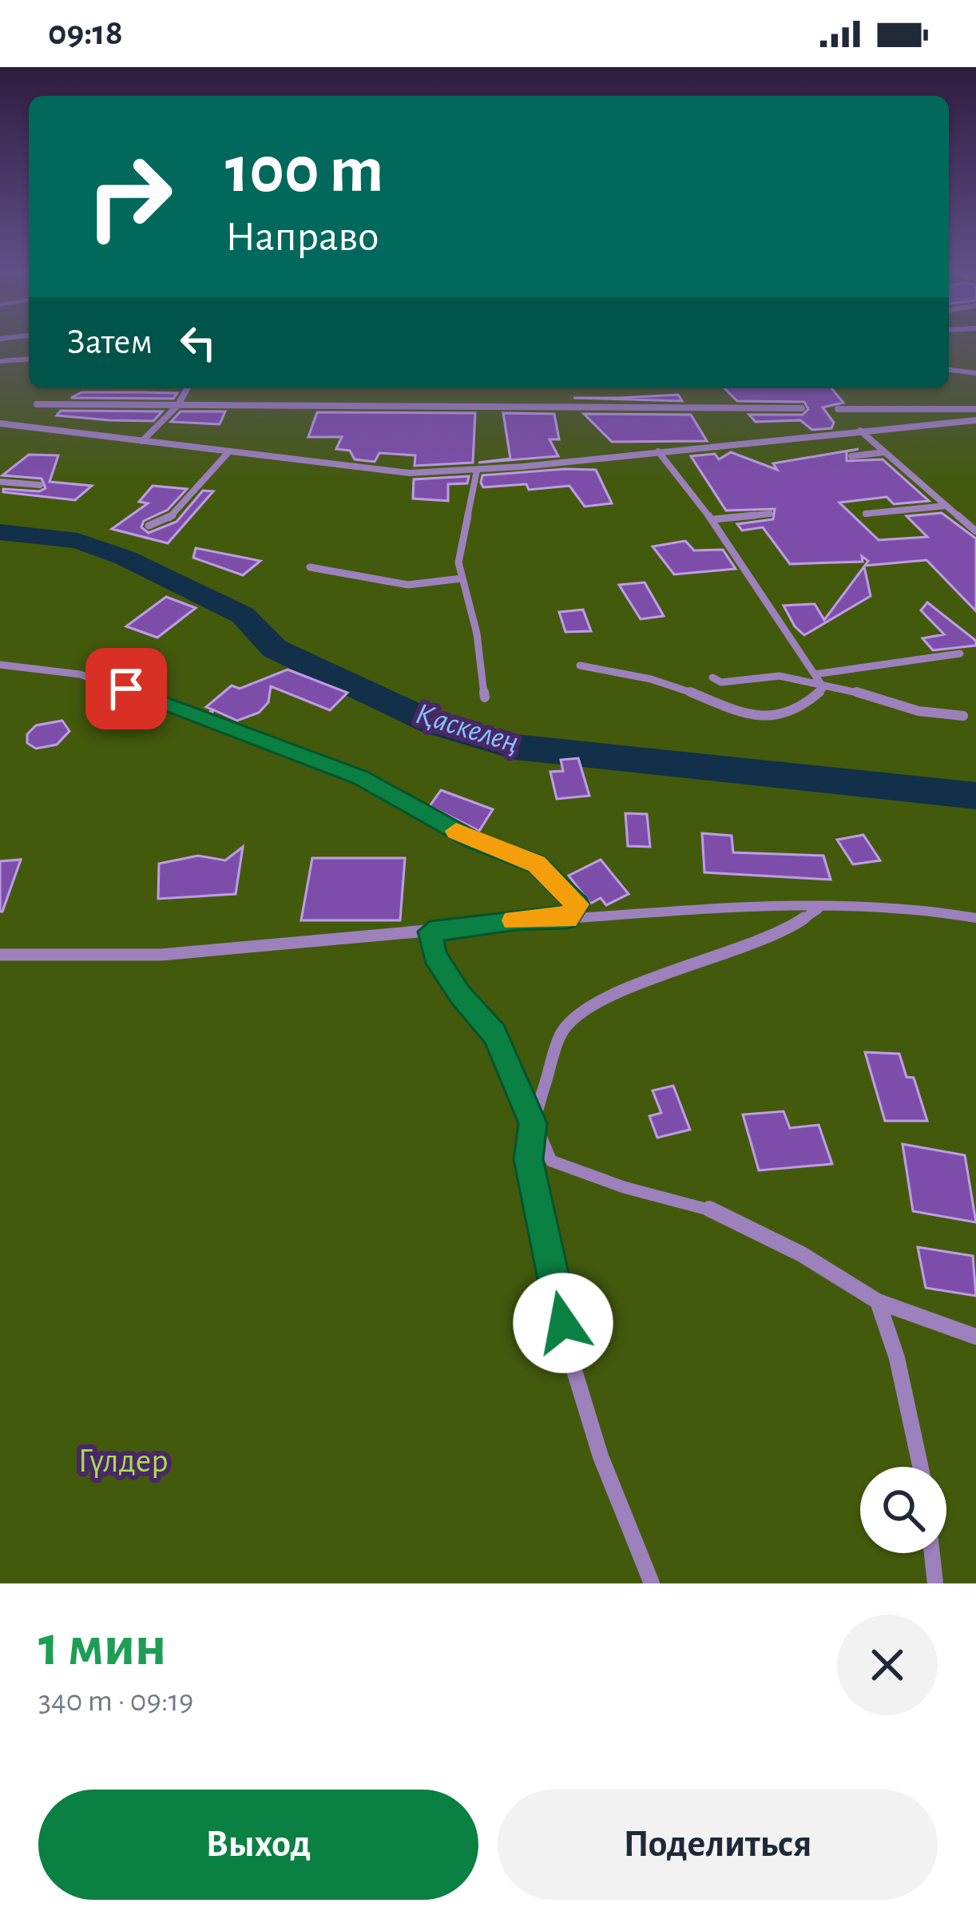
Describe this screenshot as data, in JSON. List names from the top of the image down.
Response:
{
  "water": ["Қаскелең"],
  "parks": ["Гүлдер"],
  "page": {
    "status": "09:18",
    "turn": ["100 m", "Направо"],
    "then": "Затем",
    "heading": ["1 мин", "340 m · 09:19"],
    "buttons": ["Выход", "Поделиться"]
  }
}
